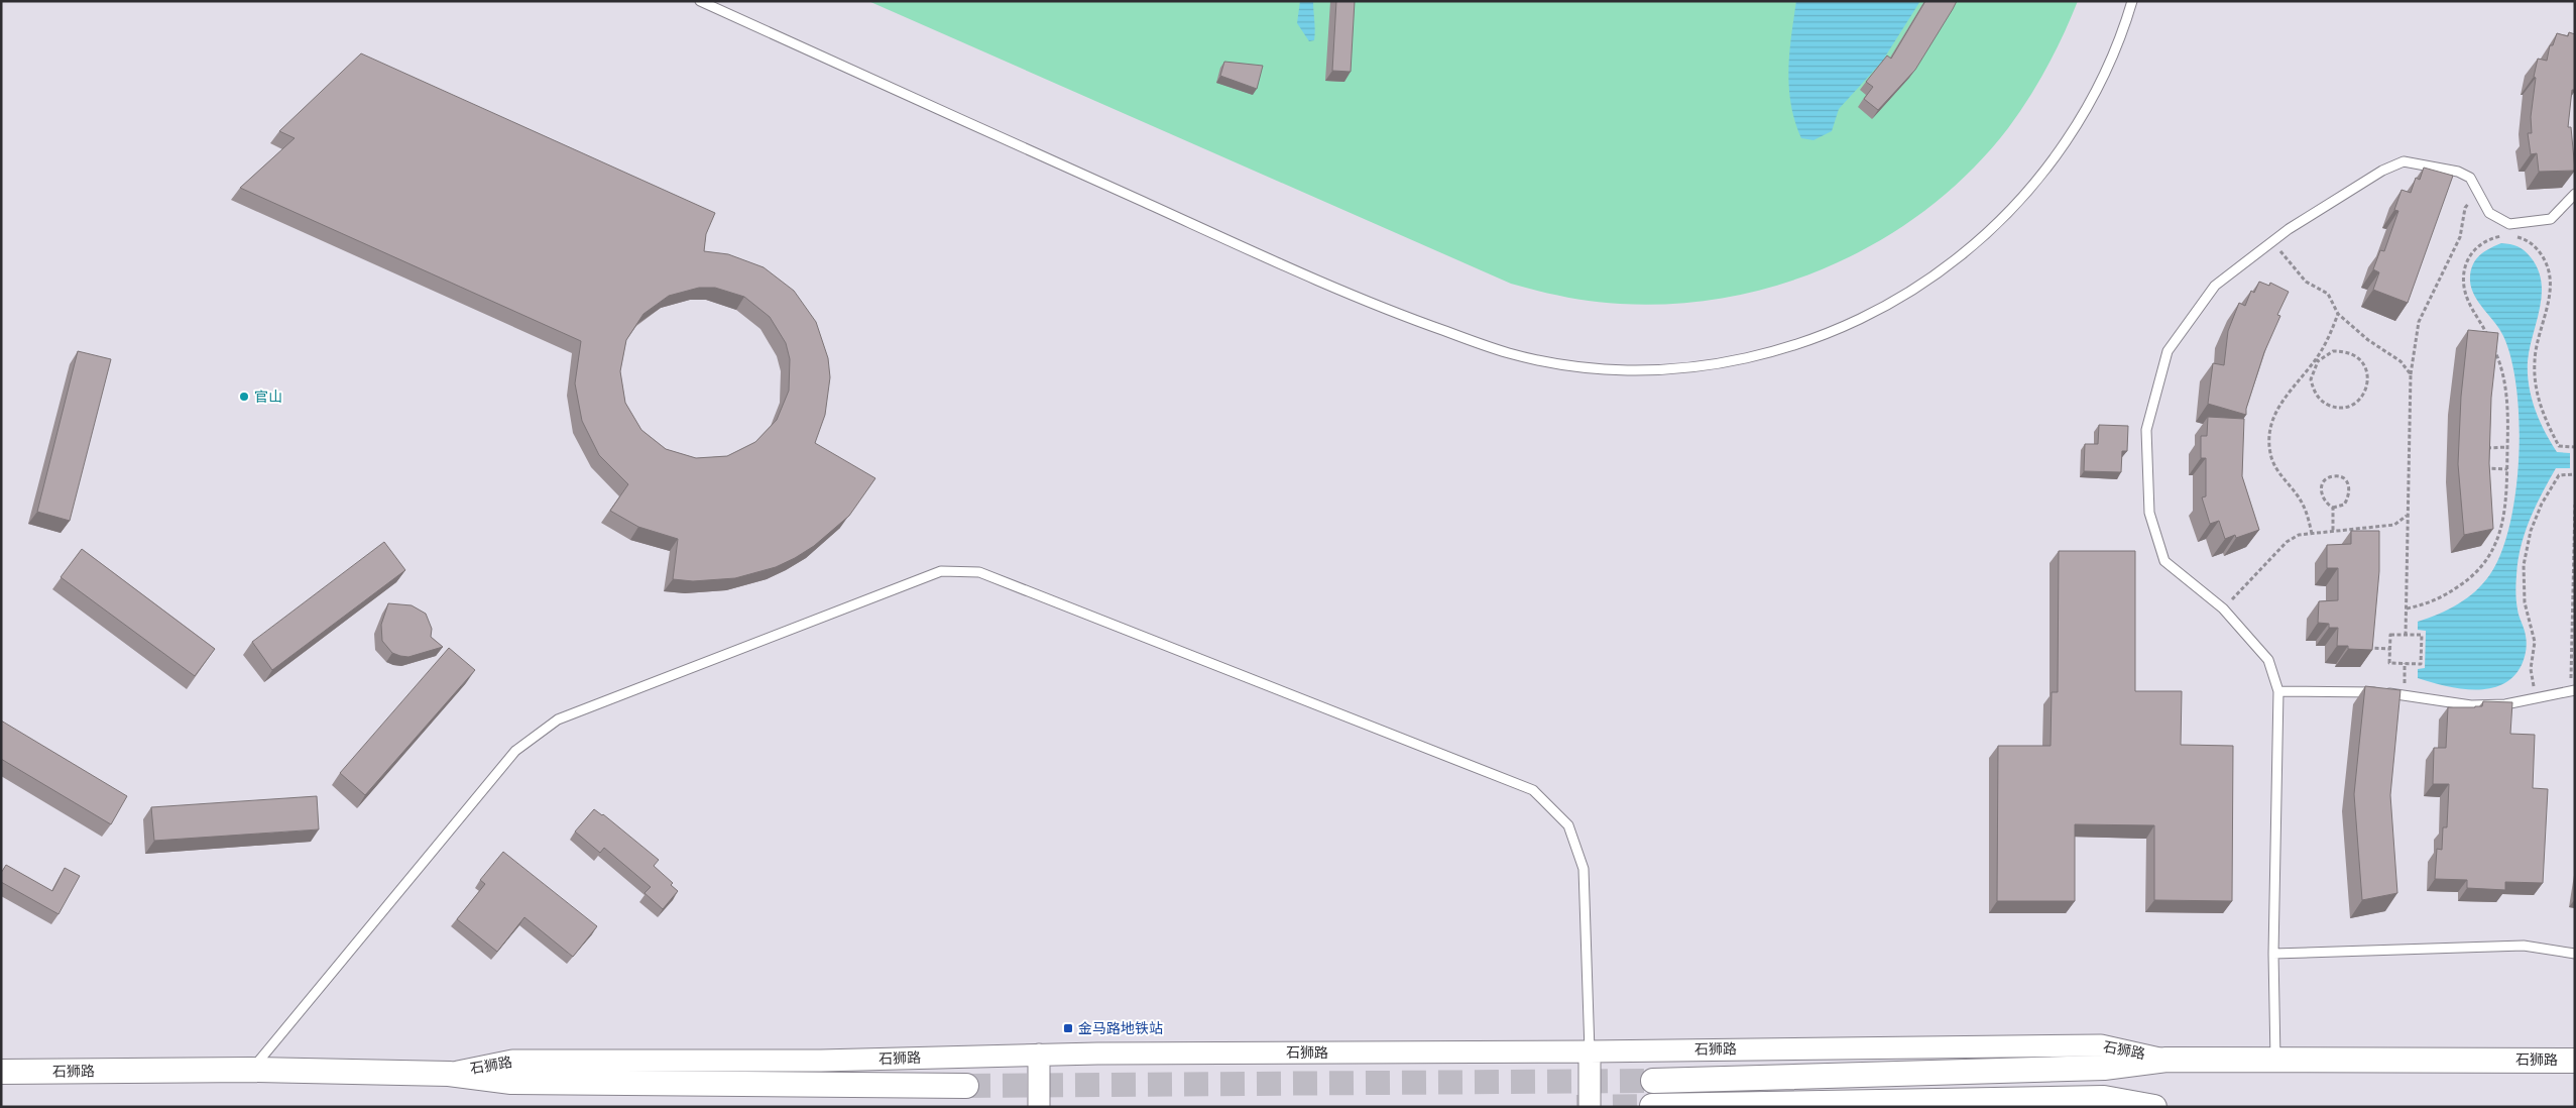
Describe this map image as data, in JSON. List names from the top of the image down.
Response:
{
  "streets": {
    "main road": ["石狮路"]
  },
  "places": {
    "other": ["官山"],
    "transit": ["金马路地铁站"]
  }
}
